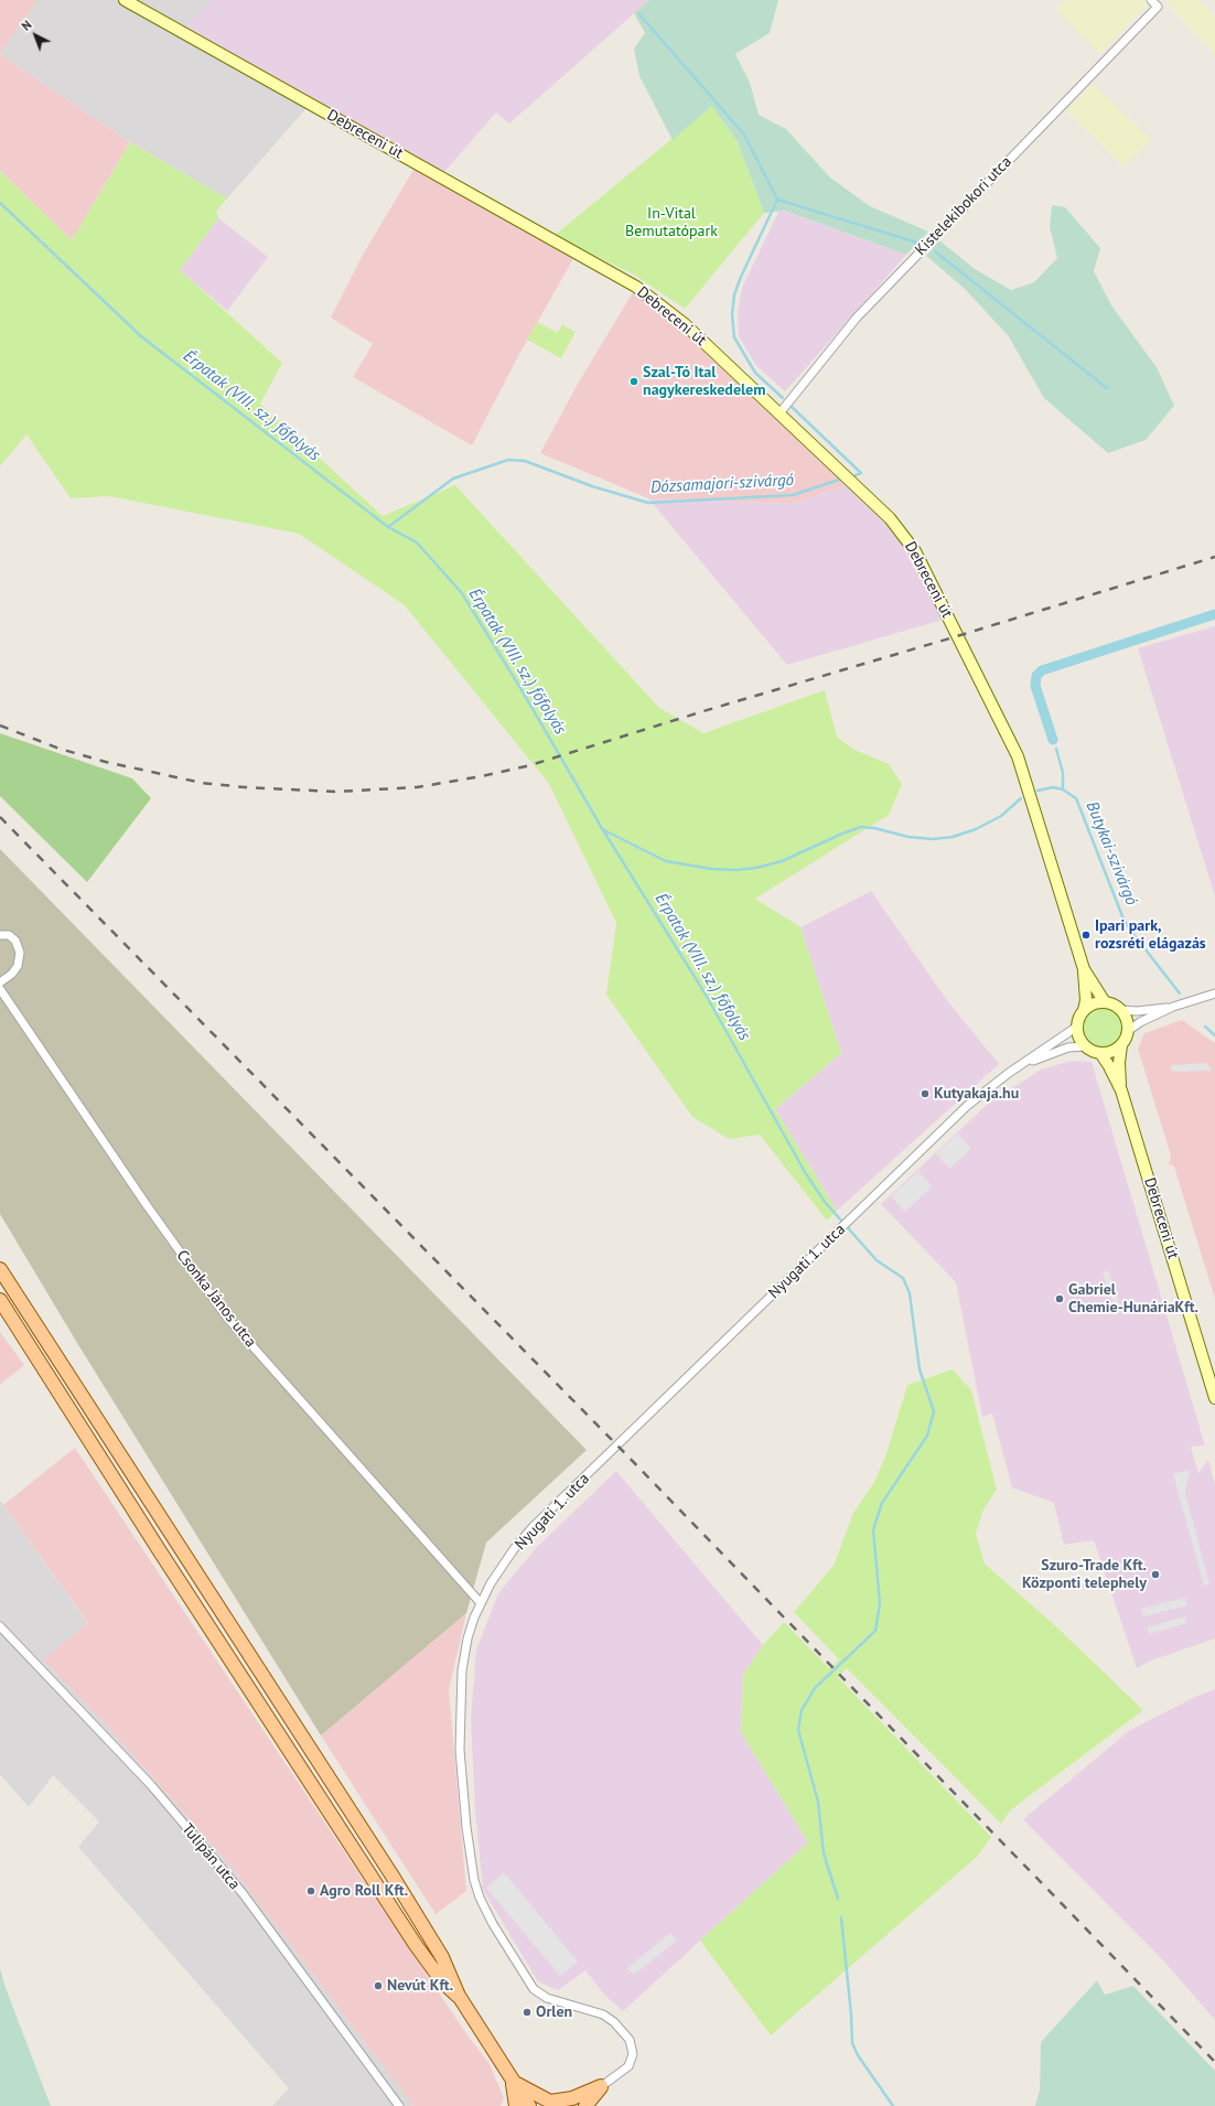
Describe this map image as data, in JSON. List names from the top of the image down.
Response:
{
  "streets": {
    "street": [
      "Debreceni út",
      "Kistelekibokori utca",
      "Nyugati 1. utca",
      "Csonka János utca",
      "Tulipán utca"
    ]
  },
  "crossings": [
    ["Debreceni út", "Kistelekibokori utca"],
    ["Nyugati 1. utca", "Csonka János utca"]
  ],
  "water": ["Érpatak (VIII. sz.) főfolyás", "Dózsamajori-szivárgó", "Butykai-szivárgó"],
  "parks": ["In-Vital Bemutatópark"],
  "places": [
    "Szal-Tó Ital nagykereskedelem",
    "Ipari park, rozsréti elágazás",
    "Kutyakaja.hu",
    "Gabriel Chemie-HunáriaKft.",
    "Szuro-Trade Kft. Központi telephely",
    "Agro Roll Kft.",
    "Nevút Kft.",
    "Orlen"
  ],
  "north": "top left"
}
